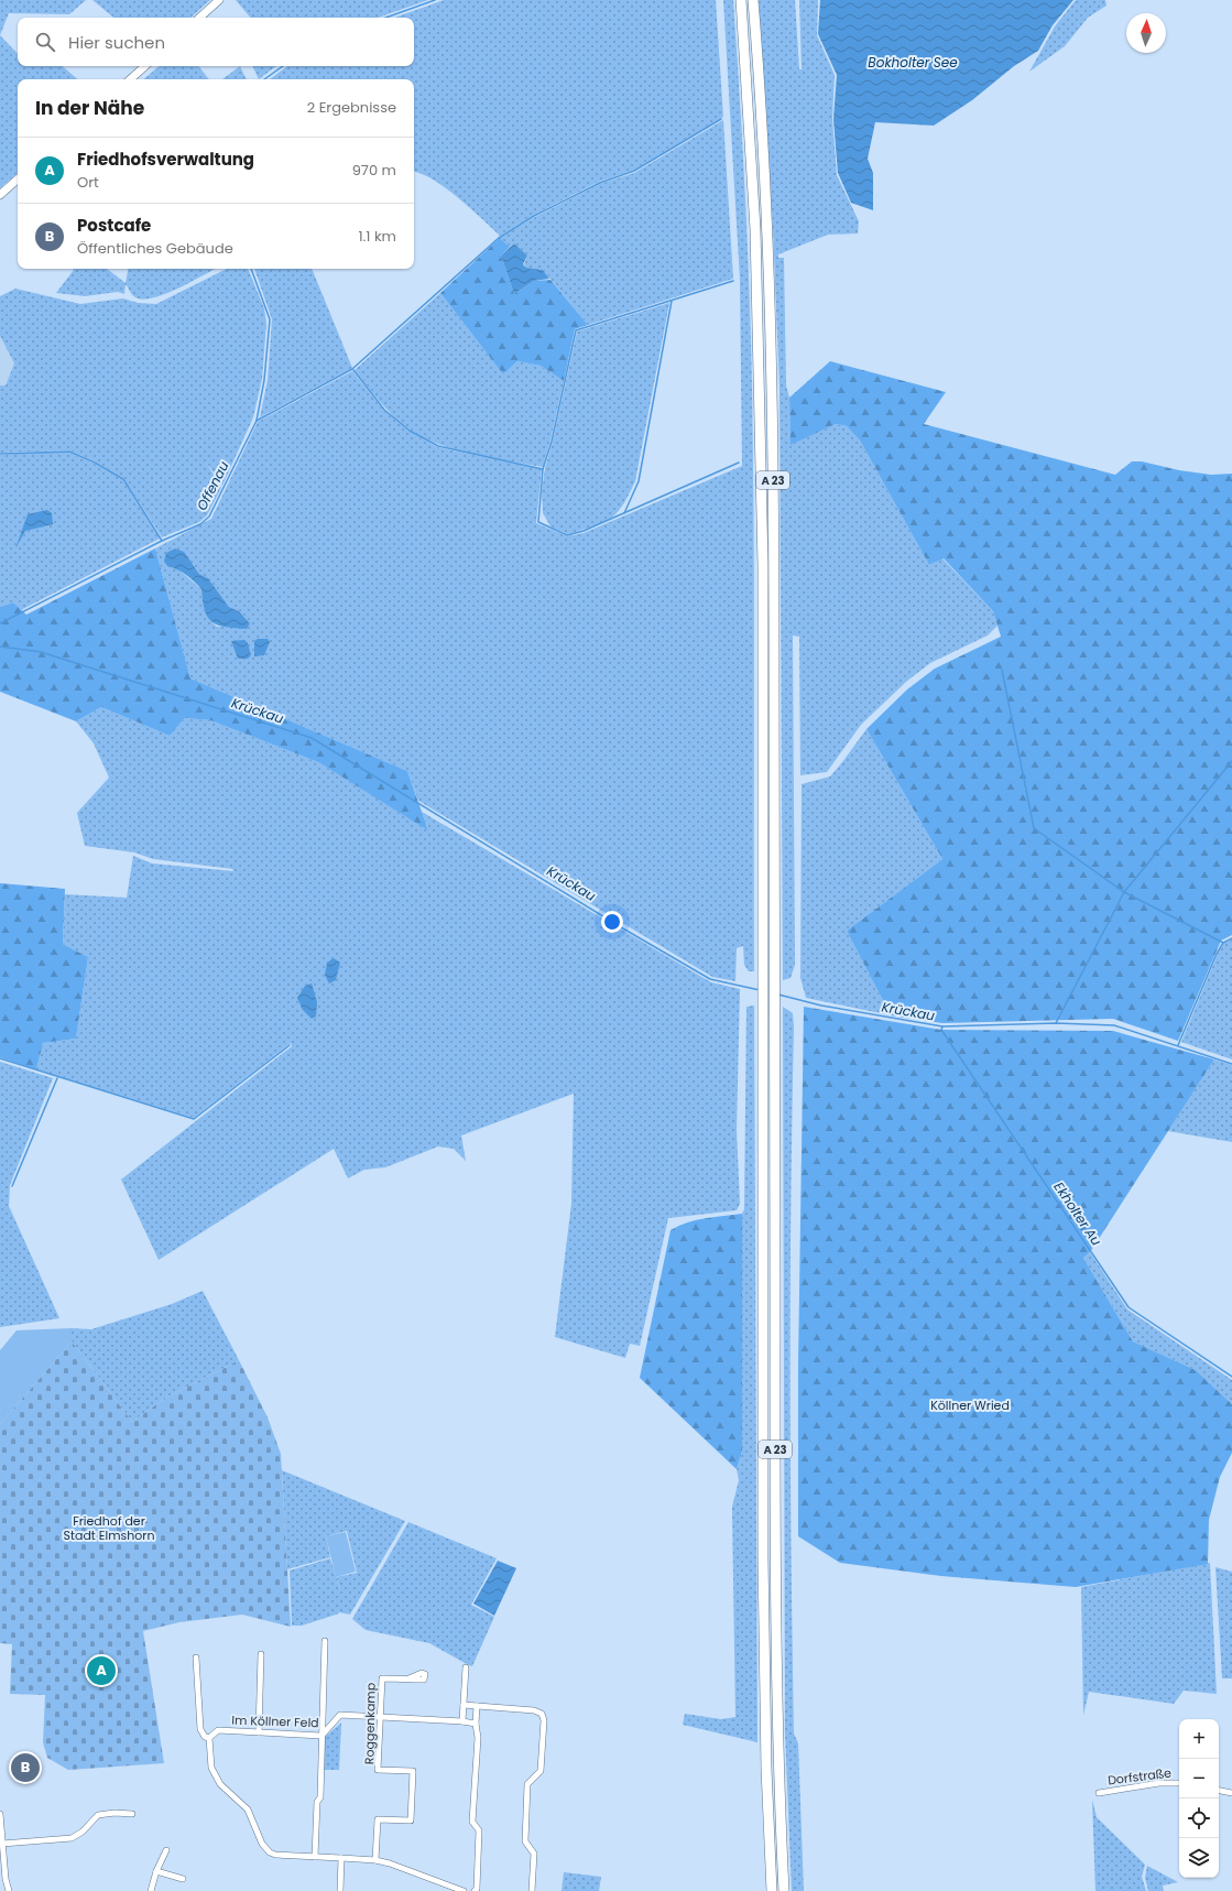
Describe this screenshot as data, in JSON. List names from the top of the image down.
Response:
{
  "streets": {
    "highway": ["A 23"],
    "street": ["Im Köllner Feld", "Roggenkamp", "Dorfstraße"]
  },
  "crossings": [
    ["Im Köllner Feld", "Roggenkamp"]
  ],
  "water": [
    "Bokholter See",
    "Offenau",
    "Krückau",
    "Ekholter Au"
  ],
  "parks": ["Köllner Wried", "Friedhof der Stadt Elmshorn"],
  "north": "top",
  "page": {
    "search": "Hier suchen",
    "heading": ["In der Nähe", "2 Ergebnisse"],
    "list": [
      {
        "mark": "A",
        "name": "Friedhofsverwaltung",
        "note": "Ort",
        "value": "970 m"
      },
      {
        "mark": "B",
        "name": "Postcafe",
        "note": "Öffentliches Gebäude",
        "value": "1.1 km"
      }
    ],
    "pins": ["A", "B"],
    "map_buttons": ["+", "−"]
  }
}
